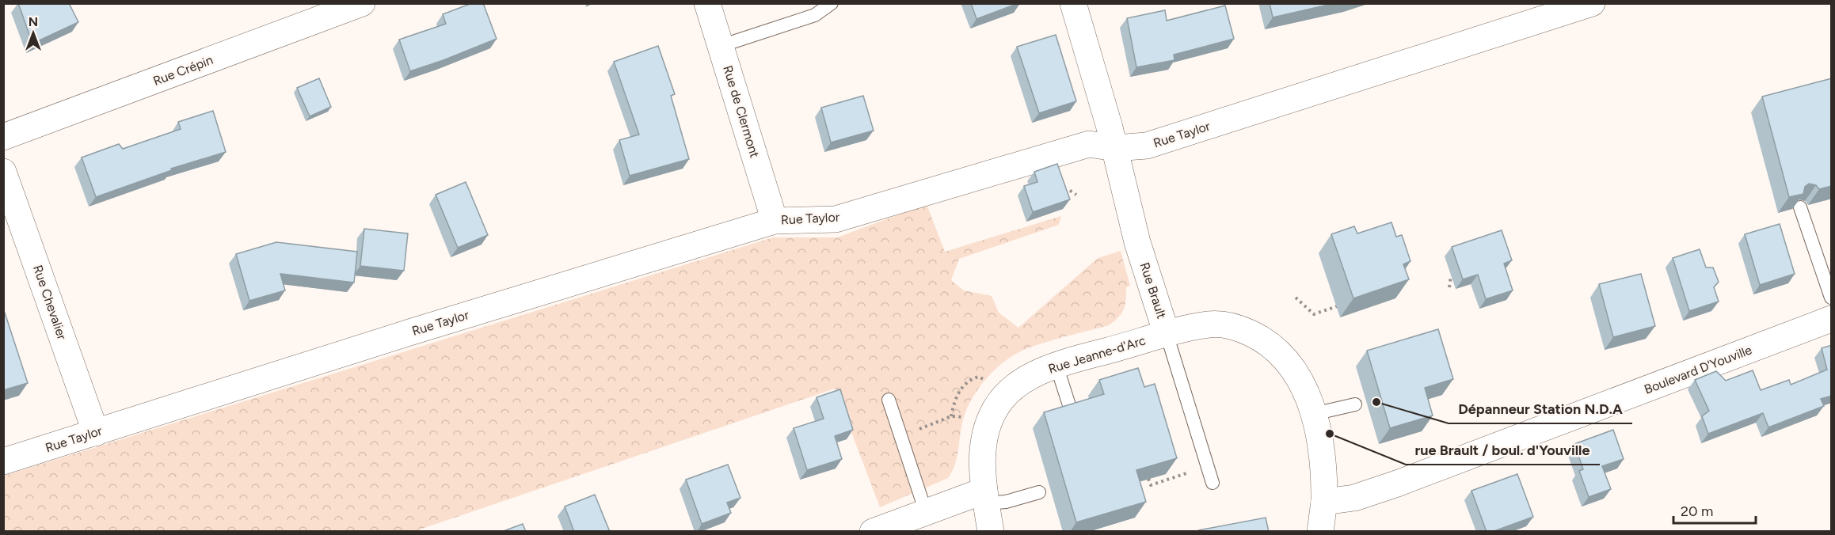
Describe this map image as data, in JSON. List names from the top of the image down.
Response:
{
  "streets": {
    "street": [
      "Rue Crépin",
      "Rue de Clermont",
      "Rue Taylor",
      "Rue Brault",
      "Rue Chevalier",
      "Rue Jeanne-d'Arc",
      "Boulevard D'Youville"
    ]
  },
  "crossings": [
    ["Rue de Clermont", "Rue Taylor"],
    ["Rue Taylor", "Rue Brault"],
    ["Rue Taylor", "Rue Chevalier"],
    ["Rue Brault", "Rue Jeanne-d'Arc"],
    ["Rue Brault", "Boulevard D'Youville"]
  ],
  "places": ["Dépanneur Station N.D.A", "rue Brault / boul. d'Youville"],
  "scale_bar": "20 m",
  "north": "top"
}
